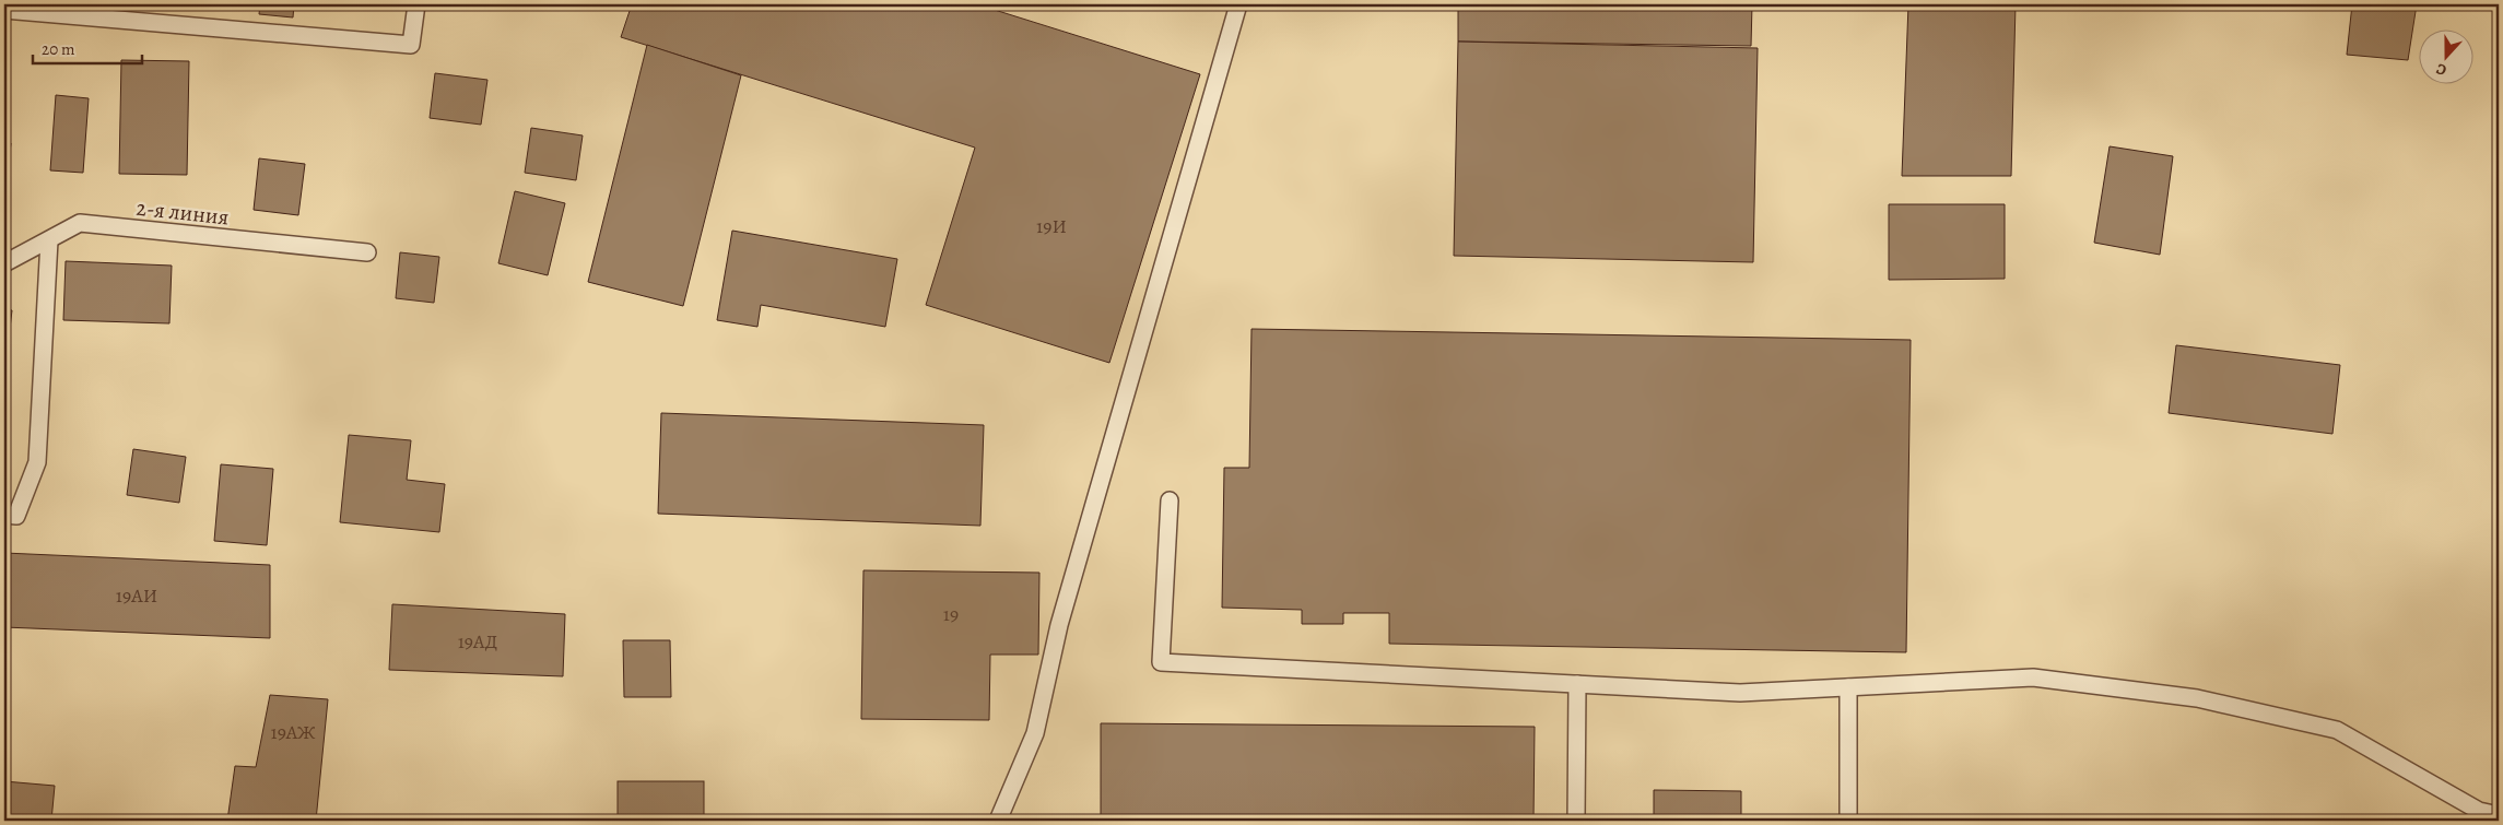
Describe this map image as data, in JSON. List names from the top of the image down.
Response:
{
  "streets": {
    "lane": ["2-я линия"]
  },
  "house_numbers": [
    "19И",
    "19АИ",
    "19",
    "19АД",
    "19АЖ"
  ],
  "scale_bar": "20 m",
  "north": "bottom"
}
